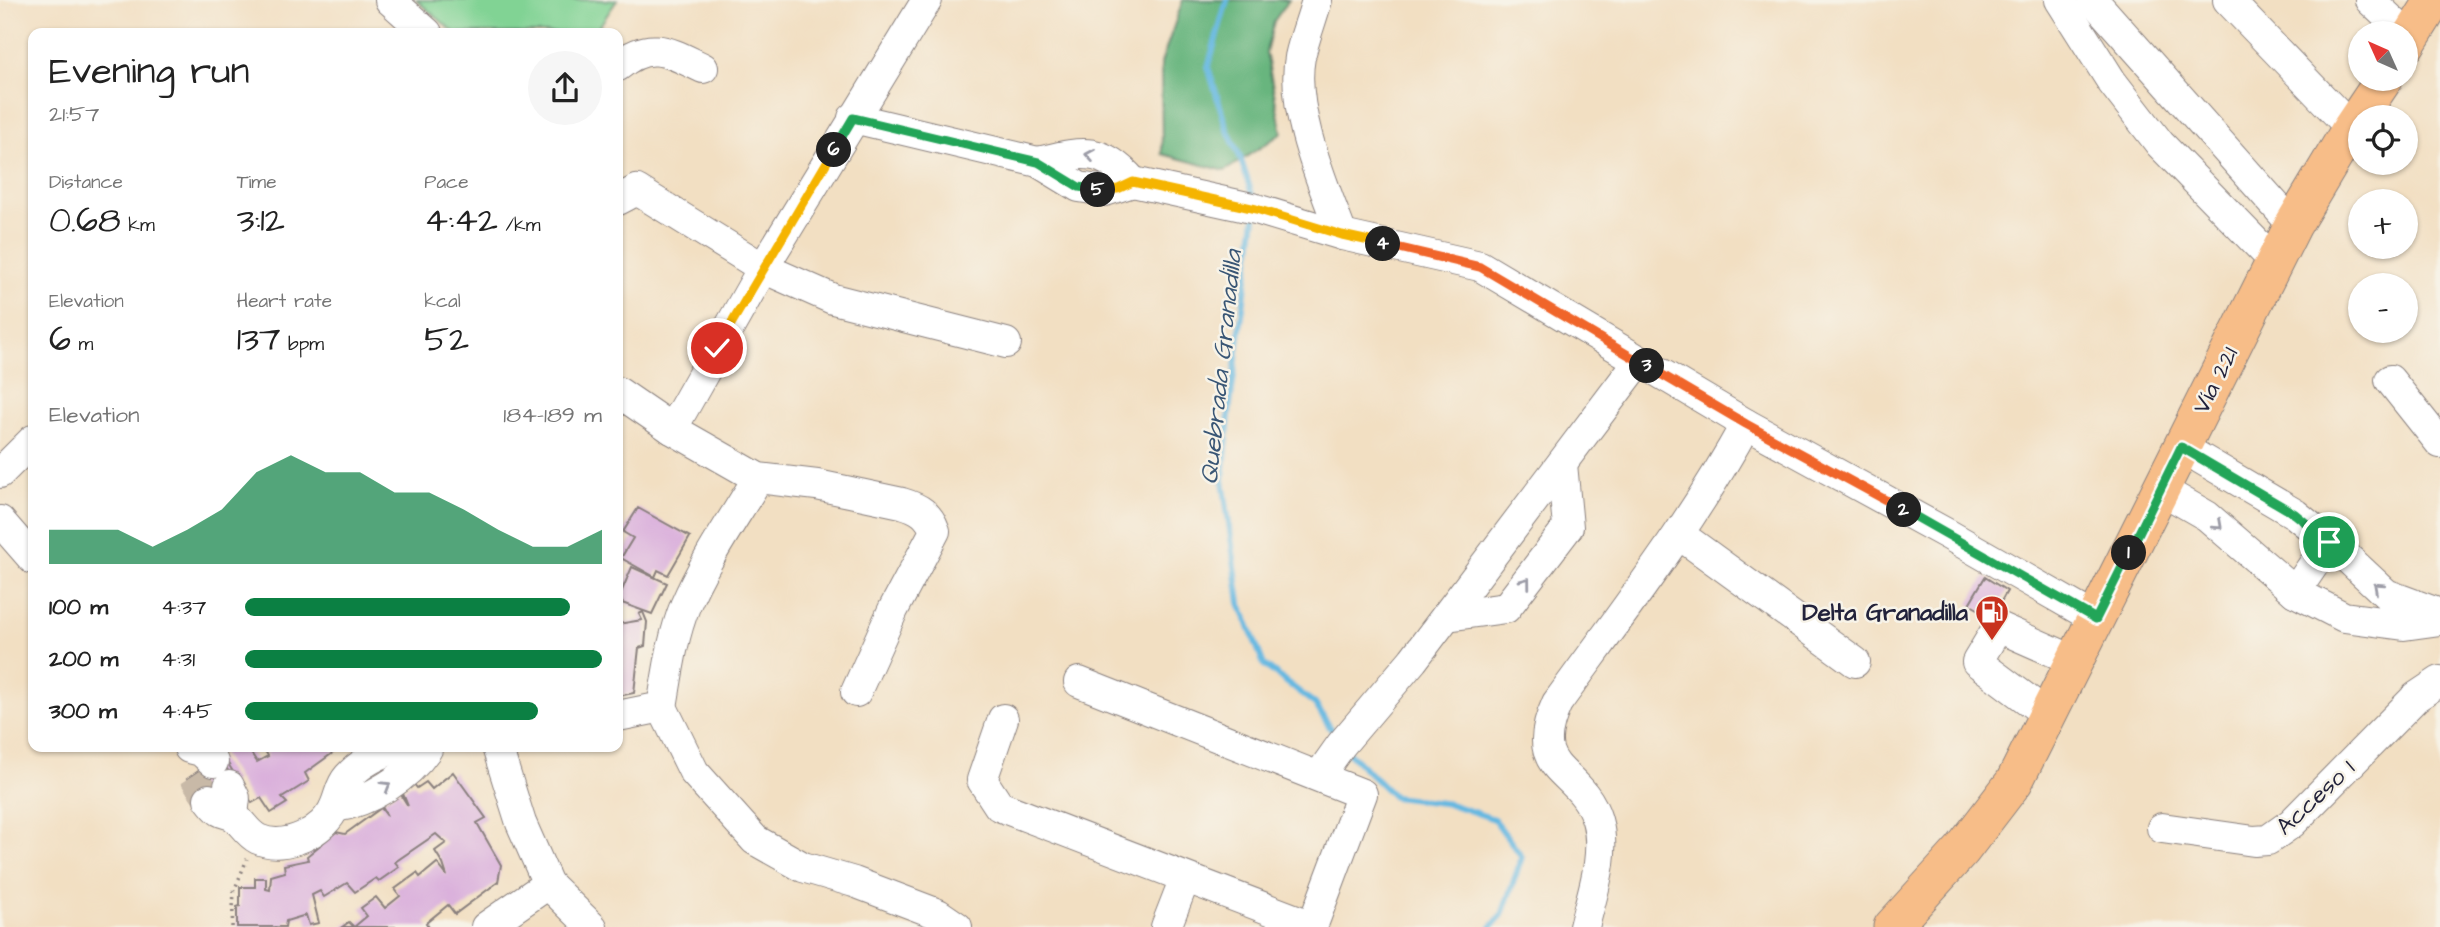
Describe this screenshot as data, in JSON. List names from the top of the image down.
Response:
{
  "streets": {
    "main road": ["Vía 221"],
    "street": ["Acceso 1"]
  },
  "water": ["Quebrada Granadilla"],
  "places": {
    "fuel station": ["Delta Granadilla"]
  },
  "north": "top left",
  "page": {
    "map_buttons": ["+", "−"],
    "heading": ["Evening run", "21:57"],
    "pins": [
      "6",
      "5",
      "4",
      "3",
      "2",
      "1"
    ],
    "stats": [
      ["Distance", "0.68 km"],
      ["Time", "3:12"],
      ["Pace", "4:42 /km"],
      ["Elevation", "6 m"],
      ["Heart rate", "137 bpm"],
      ["kcal", "52"]
    ],
    "chart": ["Elevation", "184–189 m"],
    "list": [
      {
        "name": "100 m",
        "note": "4:37"
      },
      {
        "name": "200 m",
        "note": "4:31"
      },
      {
        "name": "300 m",
        "note": "4:45"
      }
    ]
  }
}
